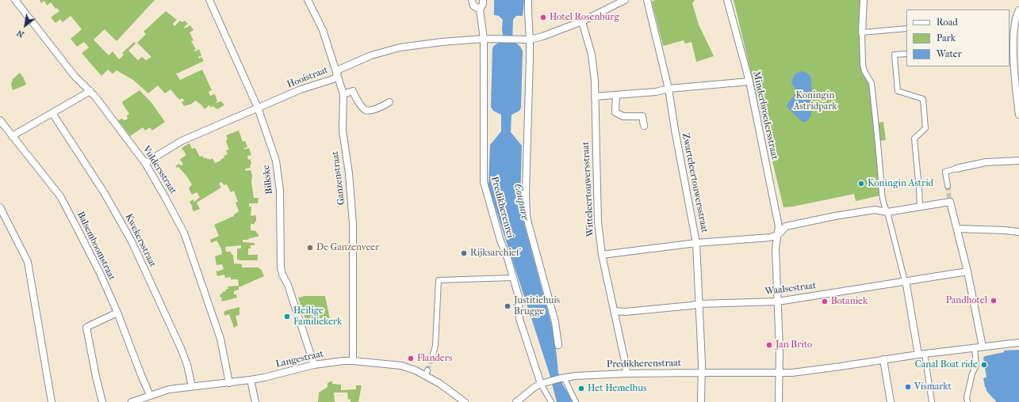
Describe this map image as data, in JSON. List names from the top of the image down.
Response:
{
  "streets": {
    "street": [
      "Hooistraat",
      "Minderbroedersstraat",
      "Vuldersstraat",
      "Ganzenstraat",
      "Bilkske",
      "Zwarteleertouwersstraat",
      "Witteleertouwersstraat",
      "Predikherenrei",
      "Kwekersstraat",
      "Balsemboomstraat",
      "Waalsestraat",
      "Langestraat",
      "Predikherenstraat"
    ]
  },
  "crossings": [
    ["Hooistraat", "Vuldersstraat"],
    ["Hooistraat", "Ganzenstraat"],
    ["Hooistraat", "Bilkske"],
    ["Hooistraat", "Predikherenrei"],
    ["Minderbroedersstraat", "Waalsestraat"],
    ["Minderbroedersstraat", "Predikherenstraat"],
    ["Vuldersstraat", "Langestraat"],
    ["Ganzenstraat", "Langestraat"],
    ["Bilkske", "Langestraat"],
    ["Zwarteleertouwersstraat", "Waalsestraat"],
    ["Zwarteleertouwersstraat", "Predikherenstraat"],
    ["Witteleertouwersstraat", "Waalsestraat"],
    ["Witteleertouwersstraat", "Predikherenstraat"],
    ["Predikherenrei", "Predikherenstraat"],
    ["Kwekersstraat", "Langestraat"],
    ["Balsemboomstraat", "Langestraat"]
  ],
  "water": ["Coupure"],
  "parks": ["Koningin Astridpark"],
  "places": [
    "Hotel Rosenburg",
    "Koningin Astrid",
    "De Ganzenveer",
    "Rijksarchief",
    "Pandhotel",
    "Botaniek",
    "Justitiehuis Brugge",
    "Heilige Familiekerk",
    "Jan Brito",
    "Flanders",
    "Canal Boat ride",
    "Vismarkt",
    "Het Hemelhus"
  ],
  "legend": ["Road", "Park", "Water"],
  "north": "bottom left"
}
